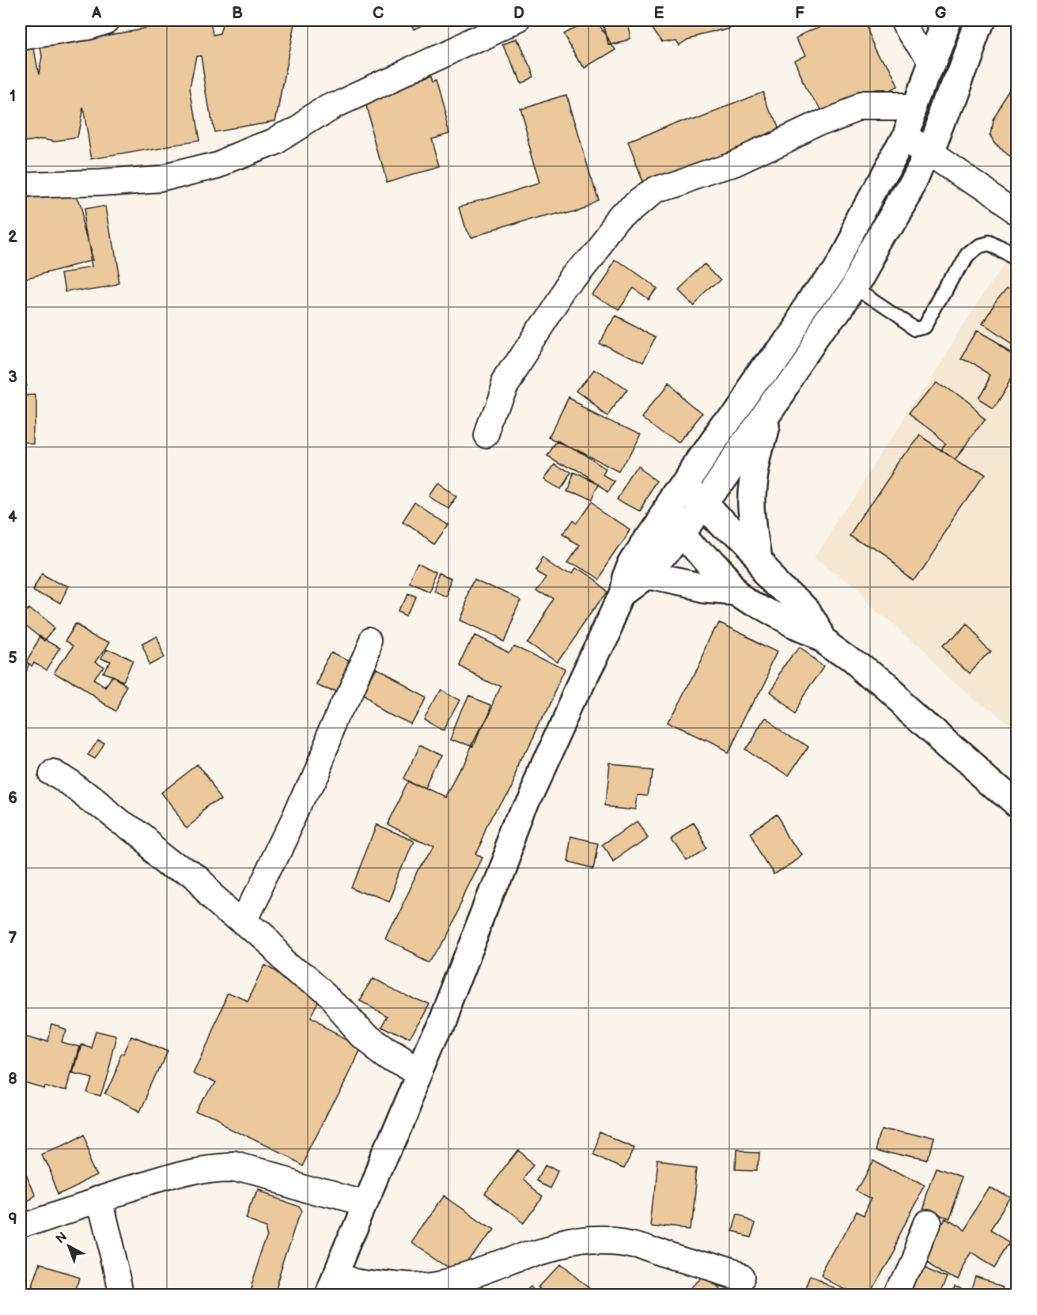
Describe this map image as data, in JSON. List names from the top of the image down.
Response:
{
  "north": "top left",
  "grid": {
    "columns": [
      "A",
      "B",
      "C",
      "D",
      "E",
      "F",
      "G"
    ],
    "rows": [
      "1",
      "2",
      "3",
      "4",
      "5",
      "6",
      "7",
      "8",
      "9"
    ]
  }
}
